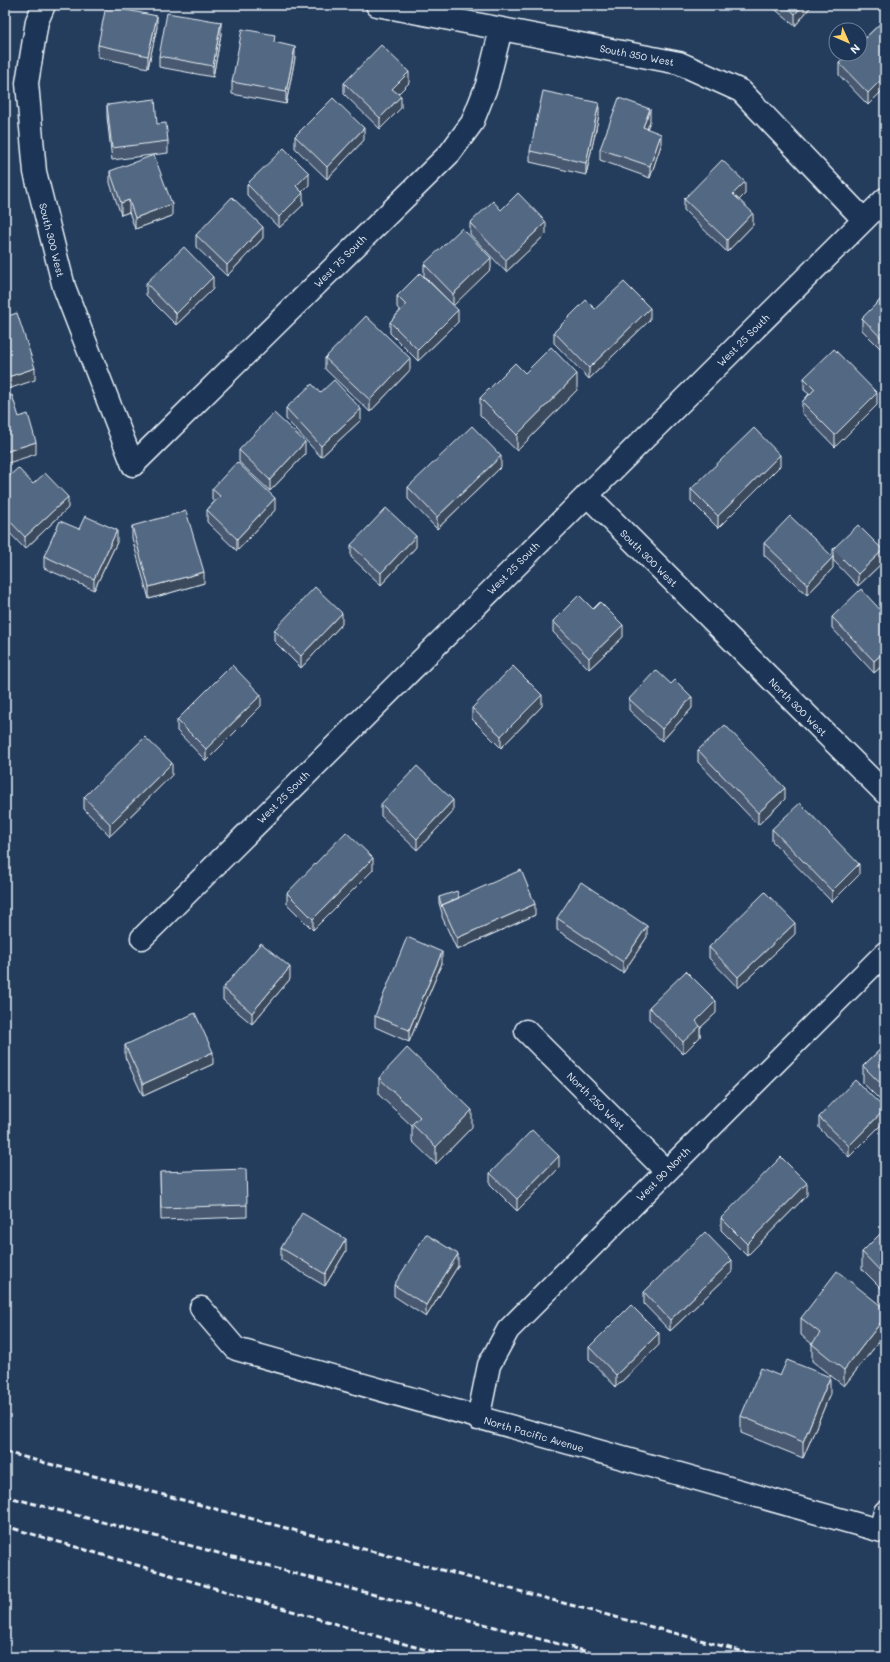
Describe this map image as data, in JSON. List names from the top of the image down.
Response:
{
  "streets": {
    "street": [
      "South 350 West",
      "South 300 West",
      "West 75 South",
      "West 25 South",
      "North 300 West",
      "North 250 West",
      "West 90 North",
      "North Pacific Avenue"
    ]
  },
  "crossings": [
    ["South 350 West", "West 75 South"],
    ["South 350 West", "West 25 South"],
    ["South 300 West", "West 75 South"],
    ["South 300 West", "West 25 South"],
    ["South 300 West", "North 300 West"],
    ["North 250 West", "West 90 North"],
    ["West 90 North", "North Pacific Avenue"]
  ],
  "north": "bottom right"
}
